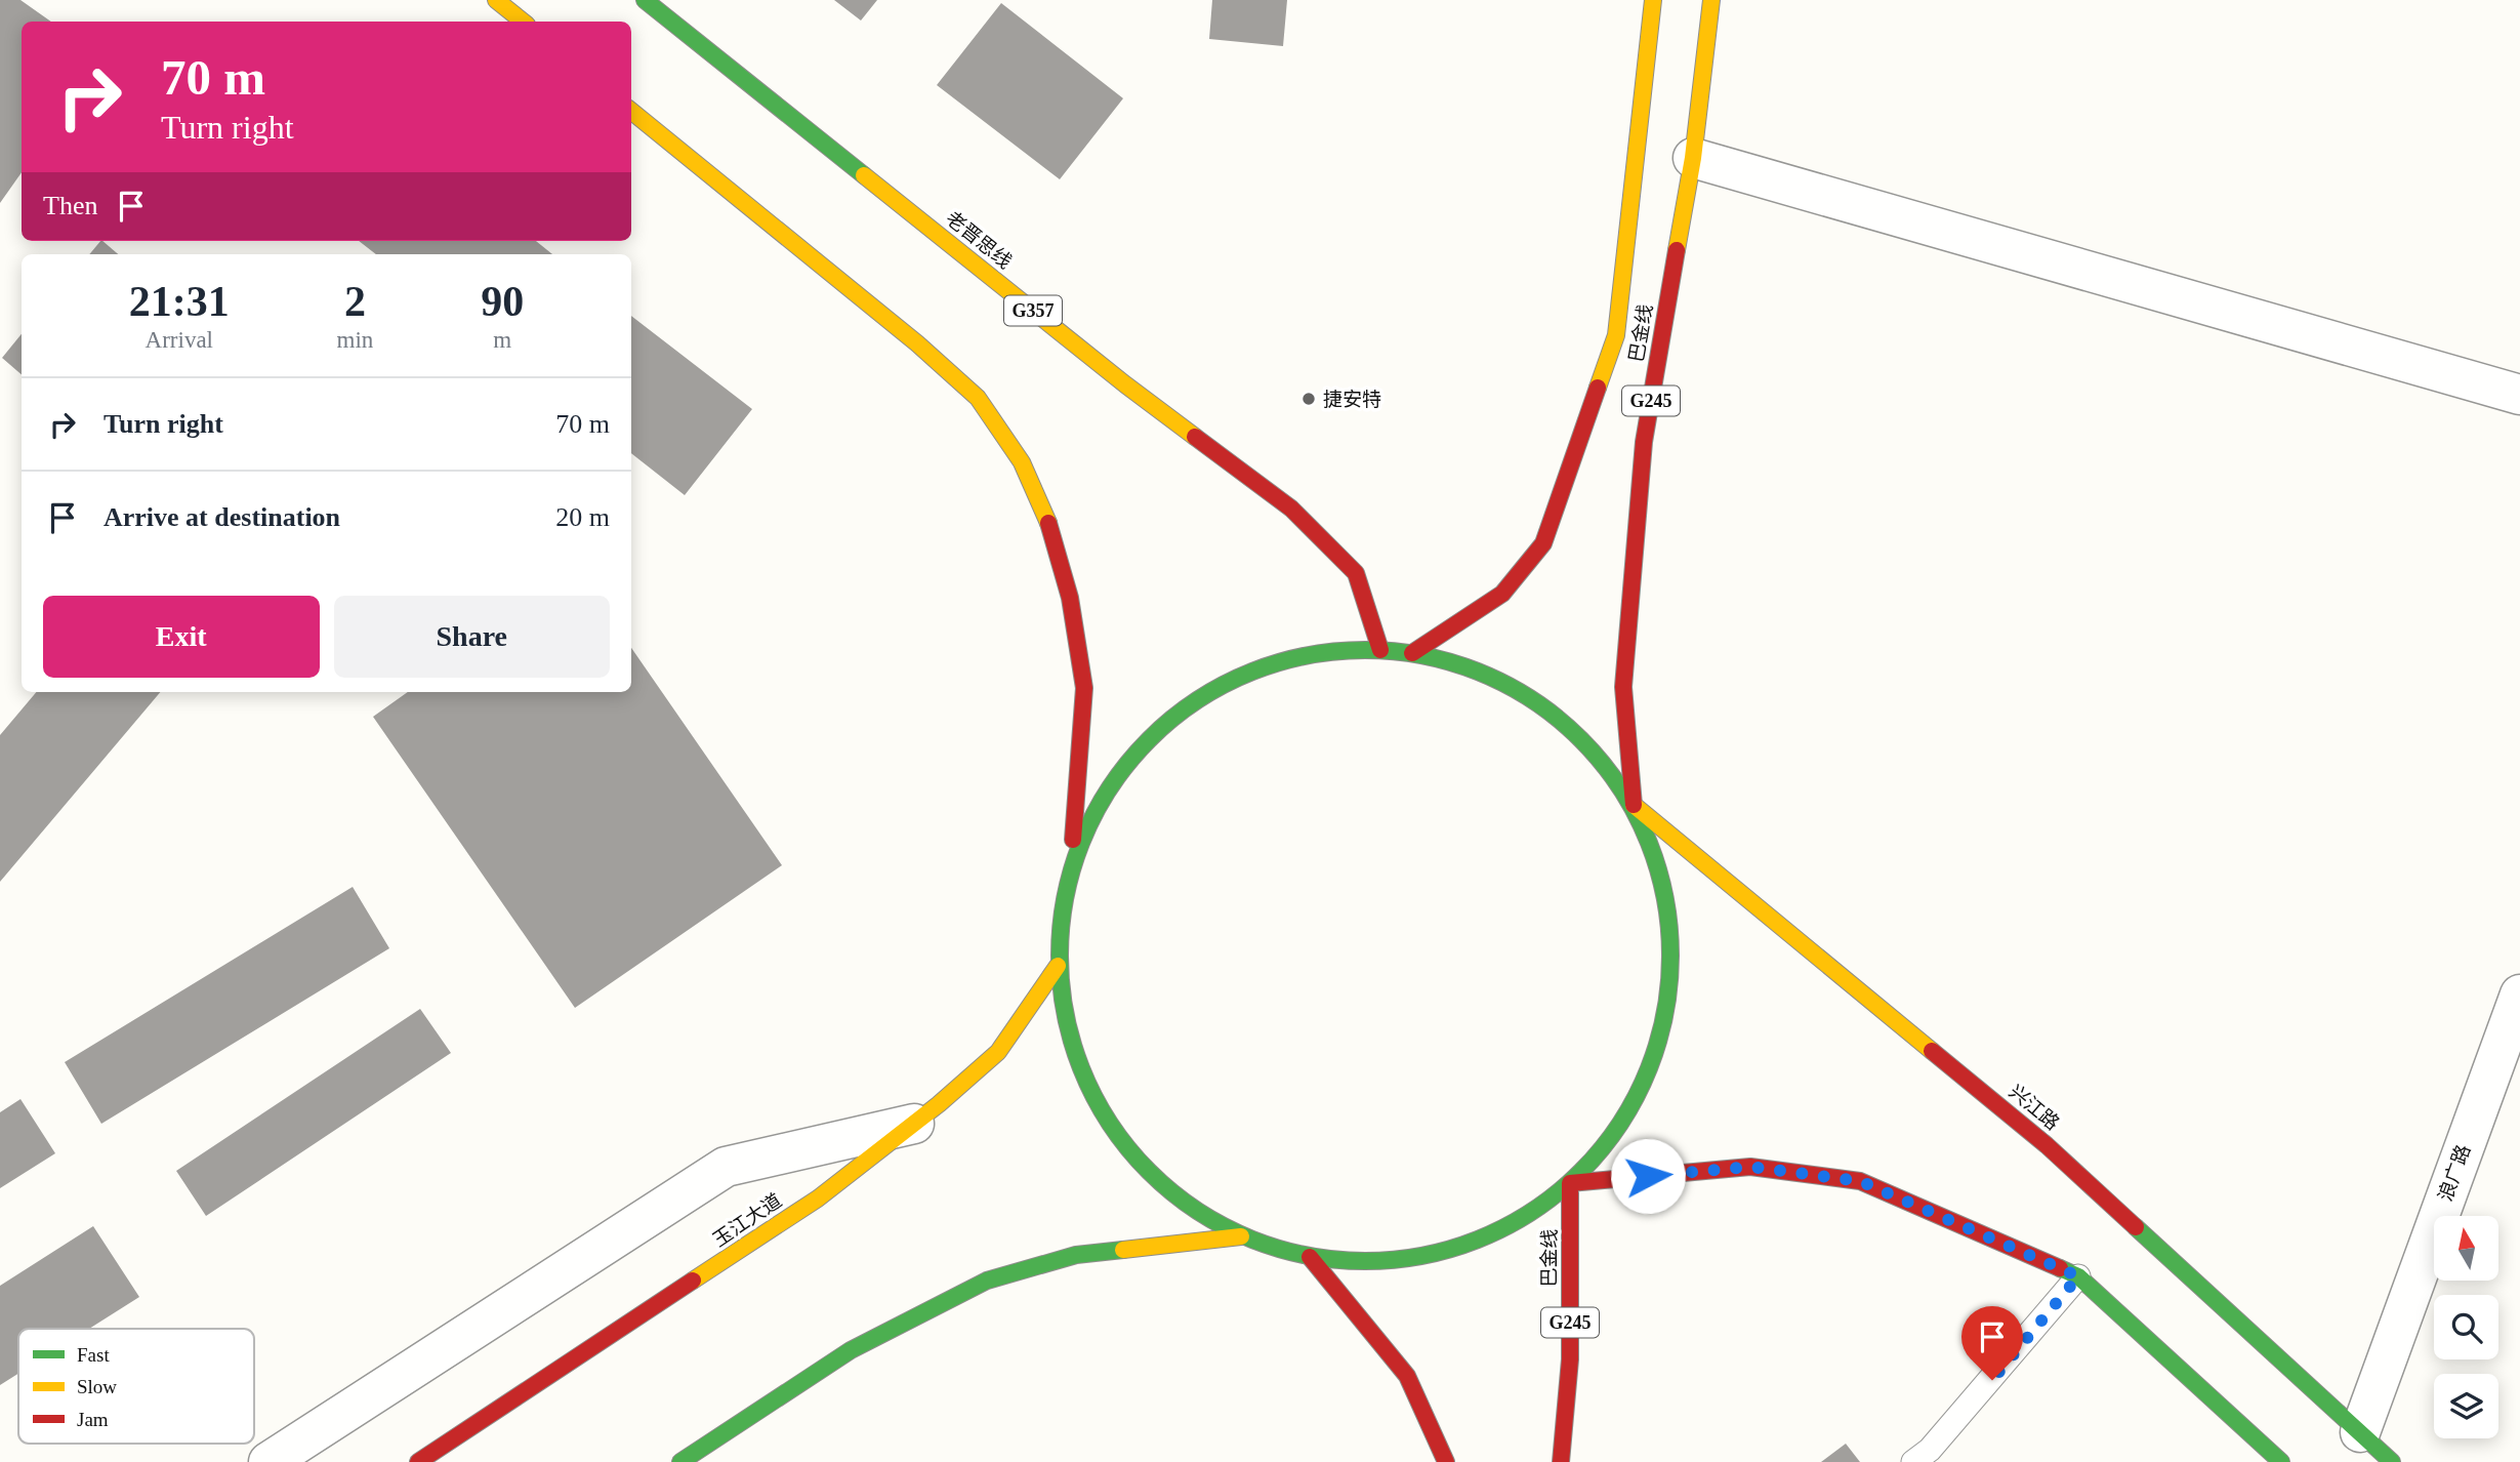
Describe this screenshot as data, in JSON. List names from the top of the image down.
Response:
{
  "streets": {
    "main road": [
      "老晋思线",
      "G357",
      "巴金线",
      "G245",
      "兴江路",
      "玉江大道"
    ],
    "street": ["浪广路"]
  },
  "crossings": [
    ["巴金线", "兴江路"],
    ["兴江路", "浪广路"]
  ],
  "places": ["捷安特"],
  "legend": ["Fast", "Slow", "Jam"],
  "north": "top",
  "page": {
    "turn": ["70 m", "Turn right"],
    "then": "Then",
    "eta": [
      "21:31",
      "Arrival",
      "2",
      "min",
      "90",
      "m"
    ],
    "list": [
      {
        "name": "Turn right",
        "value": "70 m"
      },
      {
        "name": "Arrive at destination",
        "value": "20 m"
      }
    ],
    "buttons": ["Exit", "Share"]
  }
}
